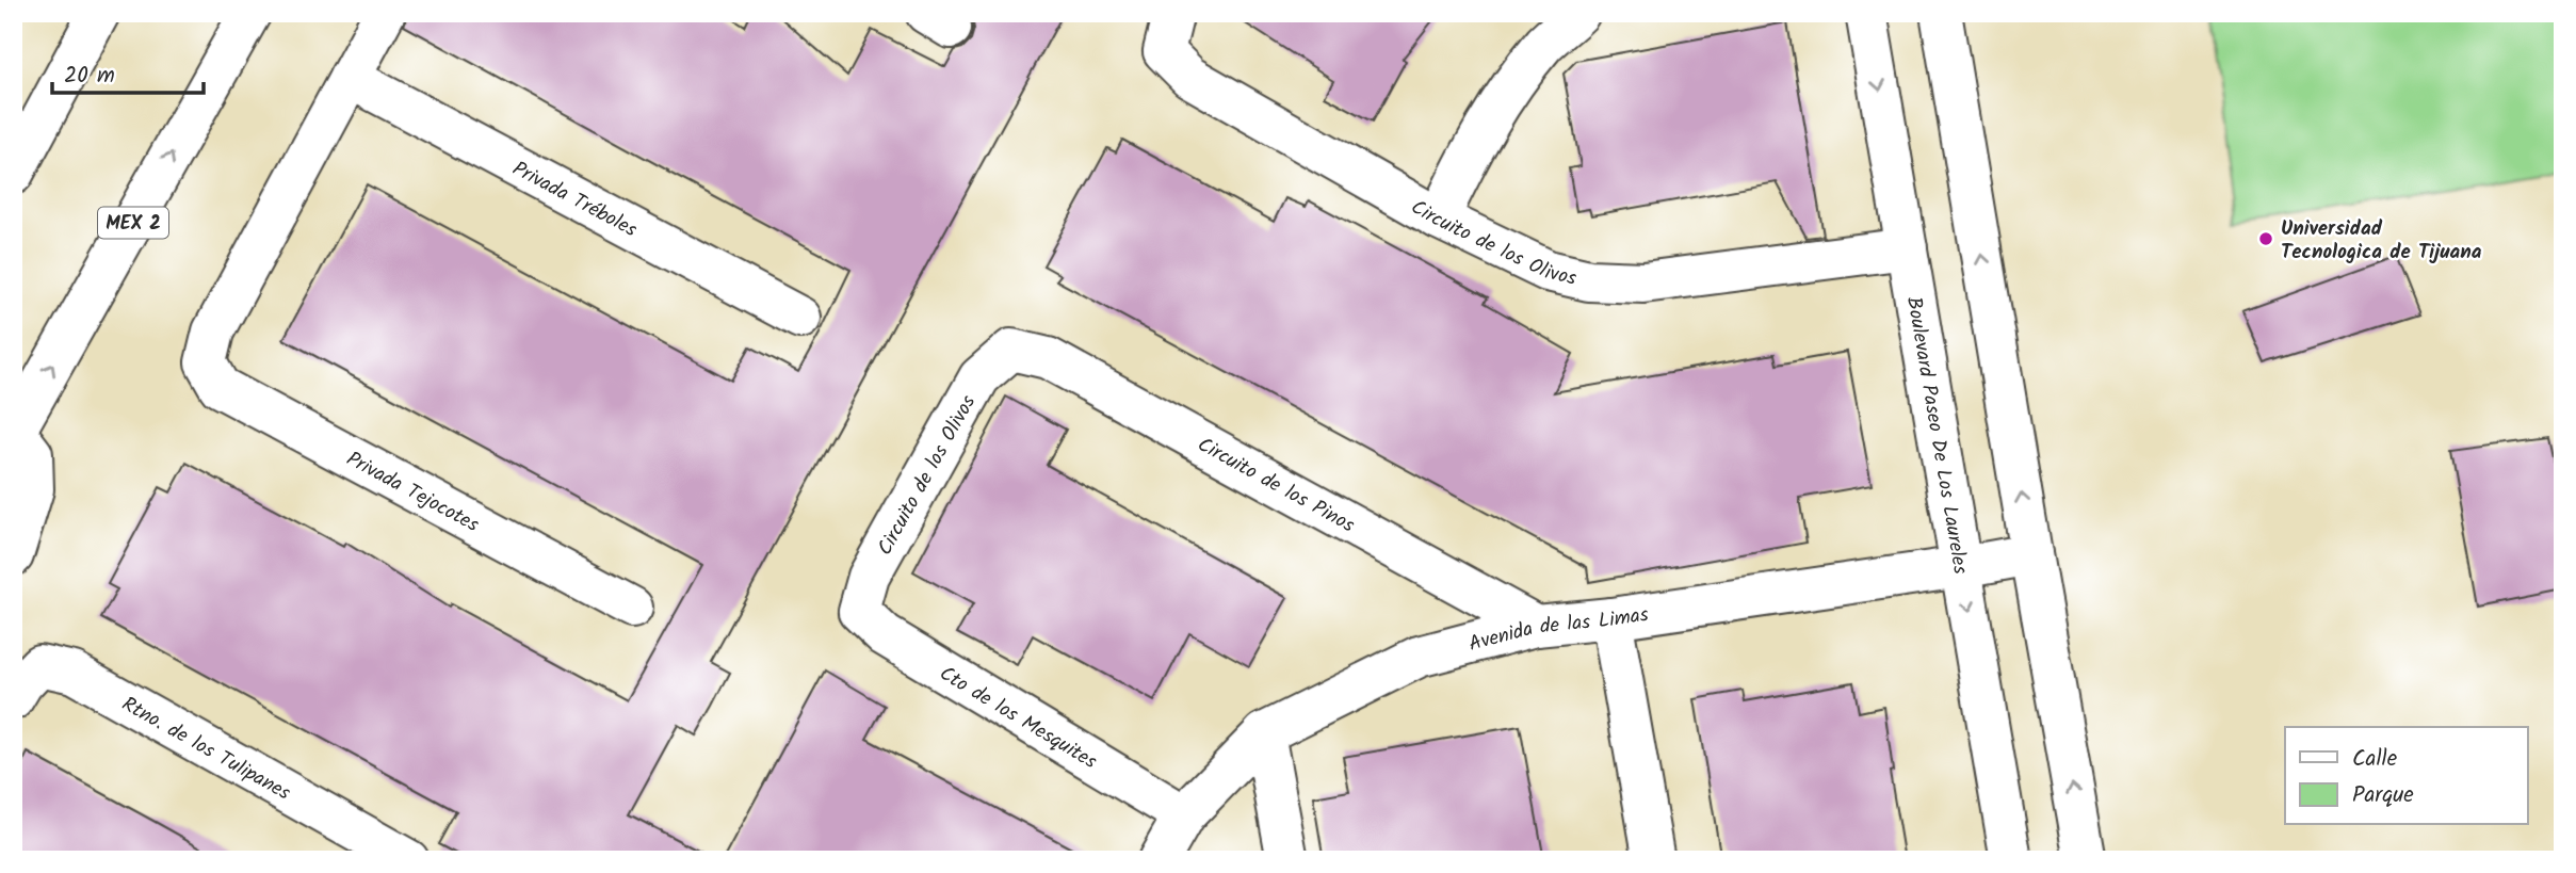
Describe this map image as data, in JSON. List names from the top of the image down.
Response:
{
  "streets": {
    "street": [
      "Privada Tréboles",
      "MEX 2",
      "Circuito de los Olivos",
      "Boulevard Paseo De Los Laureles",
      "Circuito de los Pinos",
      "Privada Tejocotes",
      "Avenida de las Limas",
      "Cto de los Mesquites",
      "Rtno. de los Tulipanes"
    ]
  },
  "crossings": [
    ["Privada Tréboles", "Privada Tejocotes"],
    ["Circuito de los Olivos", "Boulevard Paseo De Los Laureles"],
    ["Circuito de los Olivos", "Circuito de los Pinos"],
    ["Circuito de los Olivos", "Cto de los Mesquites"],
    ["Boulevard Paseo De Los Laureles", "Avenida de las Limas"],
    ["Circuito de los Pinos", "Avenida de las Limas"],
    ["Avenida de las Limas", "Cto de los Mesquites"]
  ],
  "places": ["Universidad Tecnologica de Tijuana"],
  "legend": ["Calle", "Parque"],
  "scale_bar": "20 m"
}
